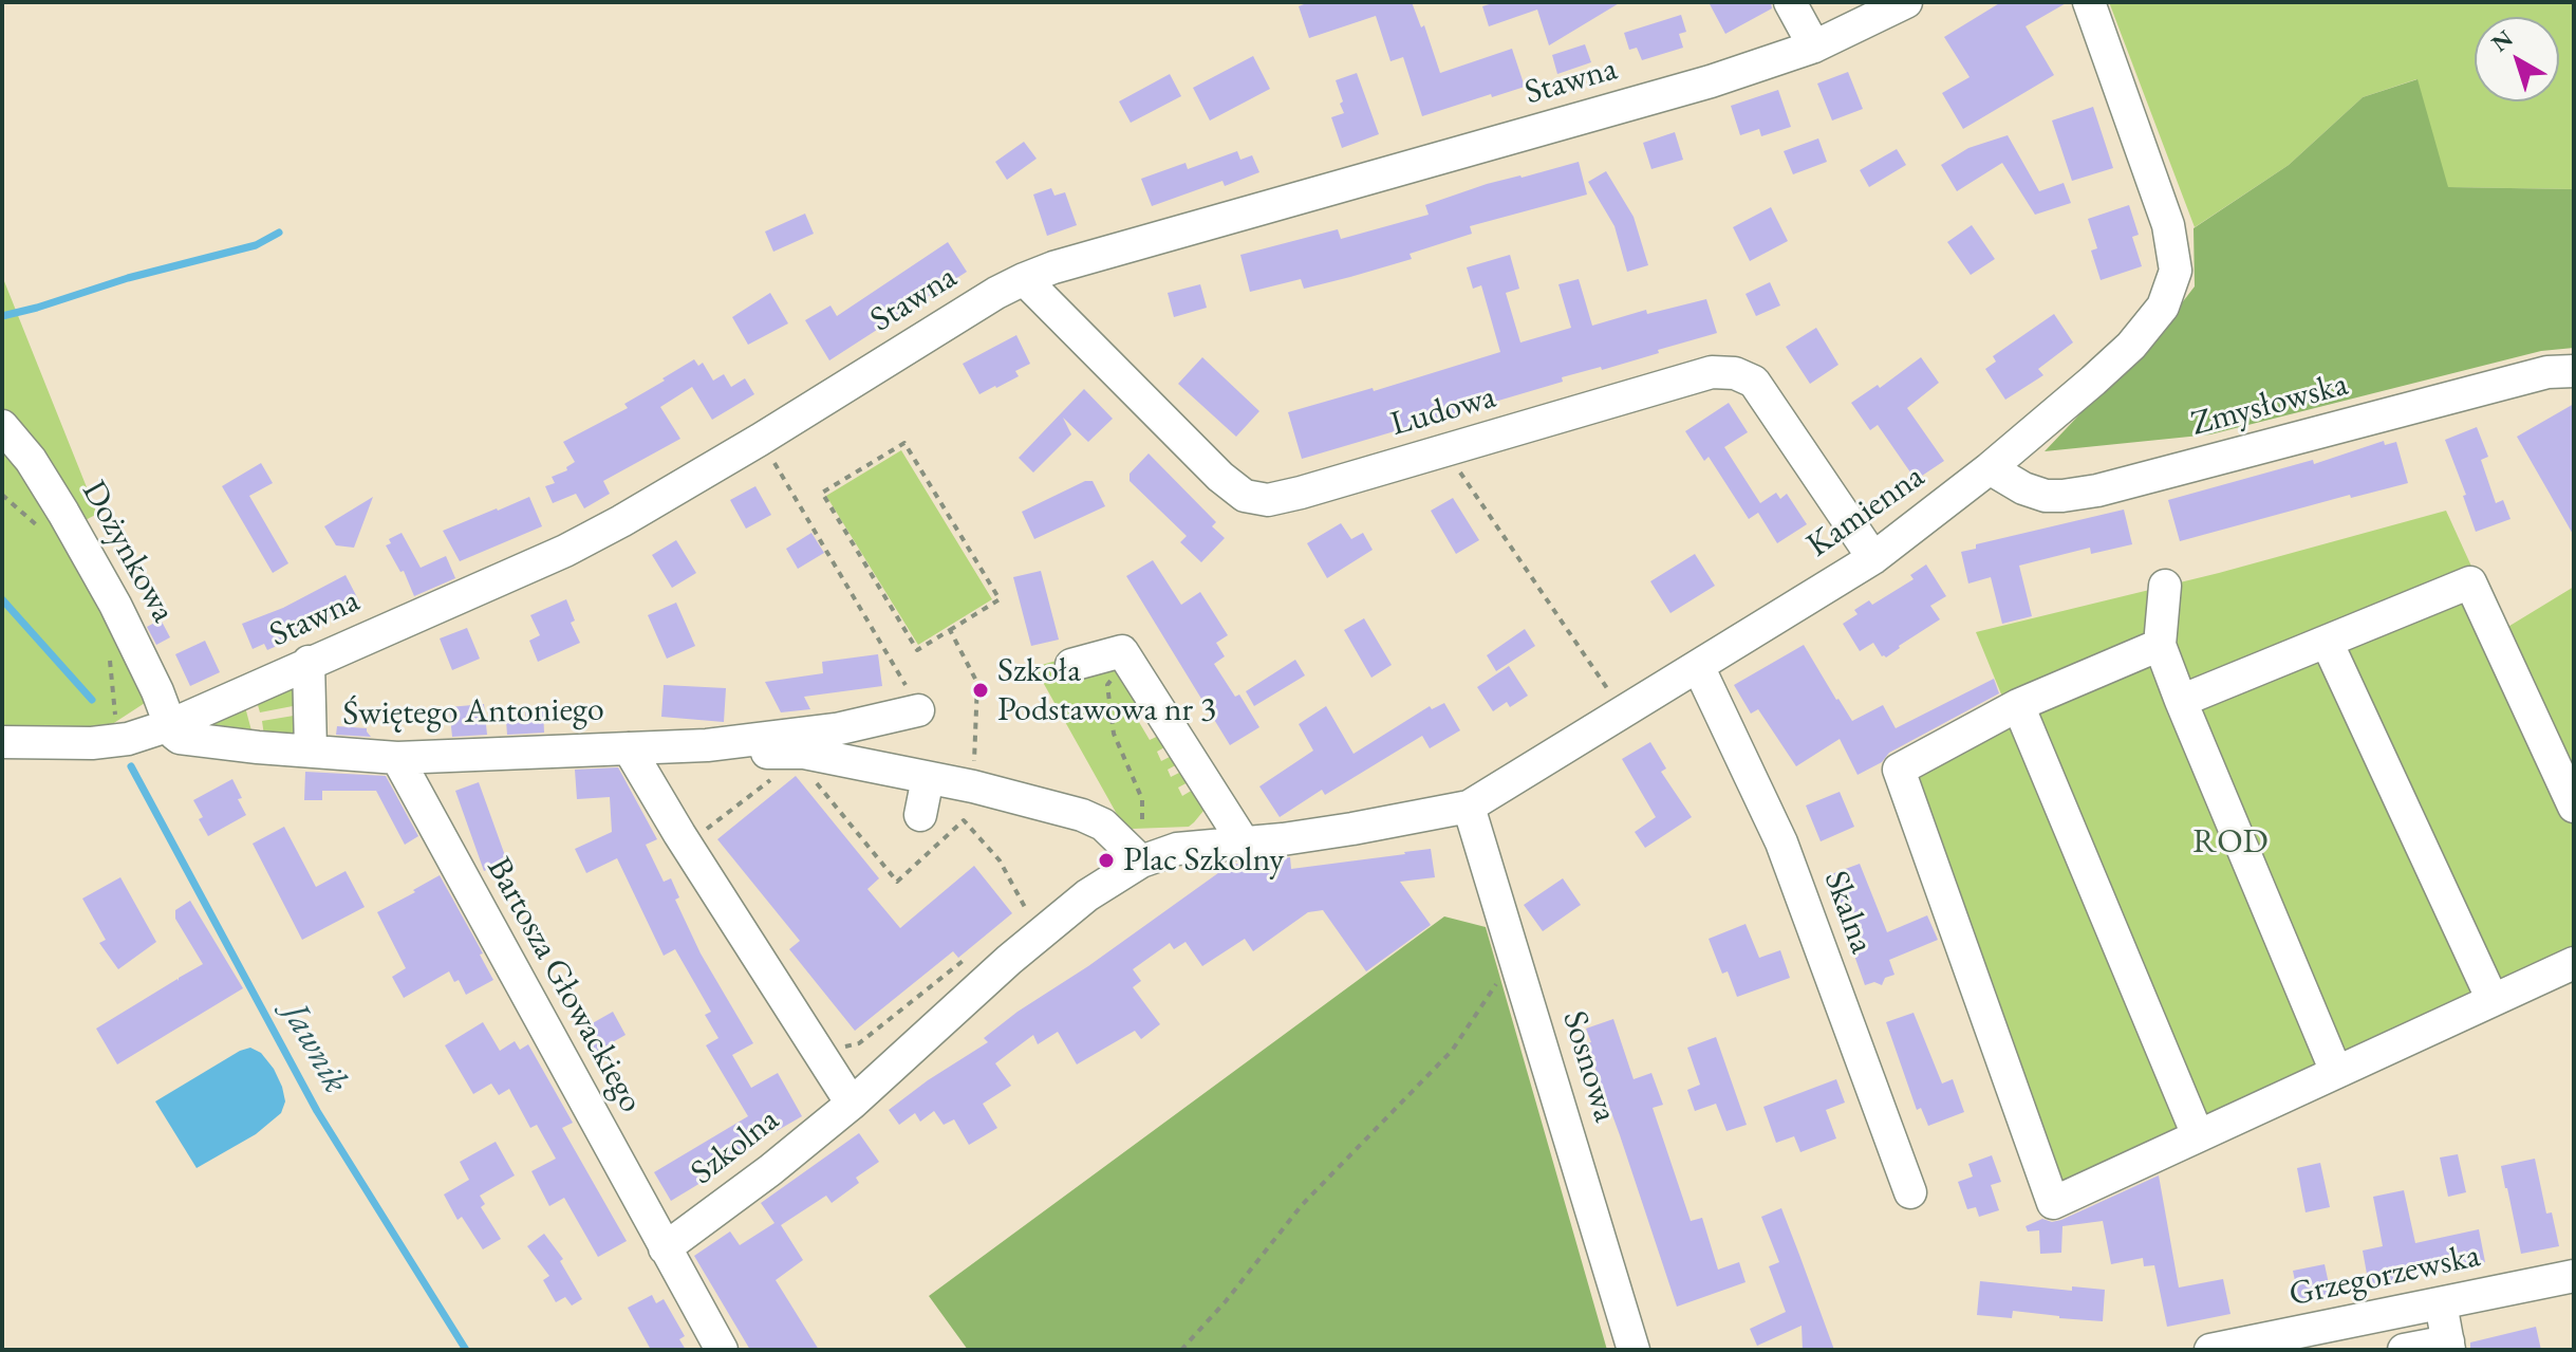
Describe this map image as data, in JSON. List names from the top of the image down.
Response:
{
  "streets": {
    "street": [
      "Stawna",
      "Zmysłowska",
      "Ludowa",
      "Kamienna",
      "Dożynkowa",
      "Świętego Antoniego",
      "Skalna",
      "Bartosza Głowackiego",
      "Sosnowa",
      "Szkolna",
      "Grzegorzewska"
    ]
  },
  "crossings": [
    ["Stawna", "Ludowa"],
    ["Stawna", "Dożynkowa"],
    ["Stawna", "Świętego Antoniego"],
    ["Zmysłowska", "Kamienna"],
    ["Ludowa", "Kamienna"],
    ["Kamienna", "Skalna"],
    ["Kamienna", "Sosnowa"],
    ["Kamienna", "Szkolna"],
    ["Dożynkowa", "Świętego Antoniego"],
    ["Świętego Antoniego", "Bartosza Głowackiego"],
    ["Bartosza Głowackiego", "Szkolna"]
  ],
  "water": ["Jawnik"],
  "parks": ["ROD"],
  "places": ["Szkoła Podstawowa nr 3", "Plac Szkolny"],
  "north": "top left"
}
